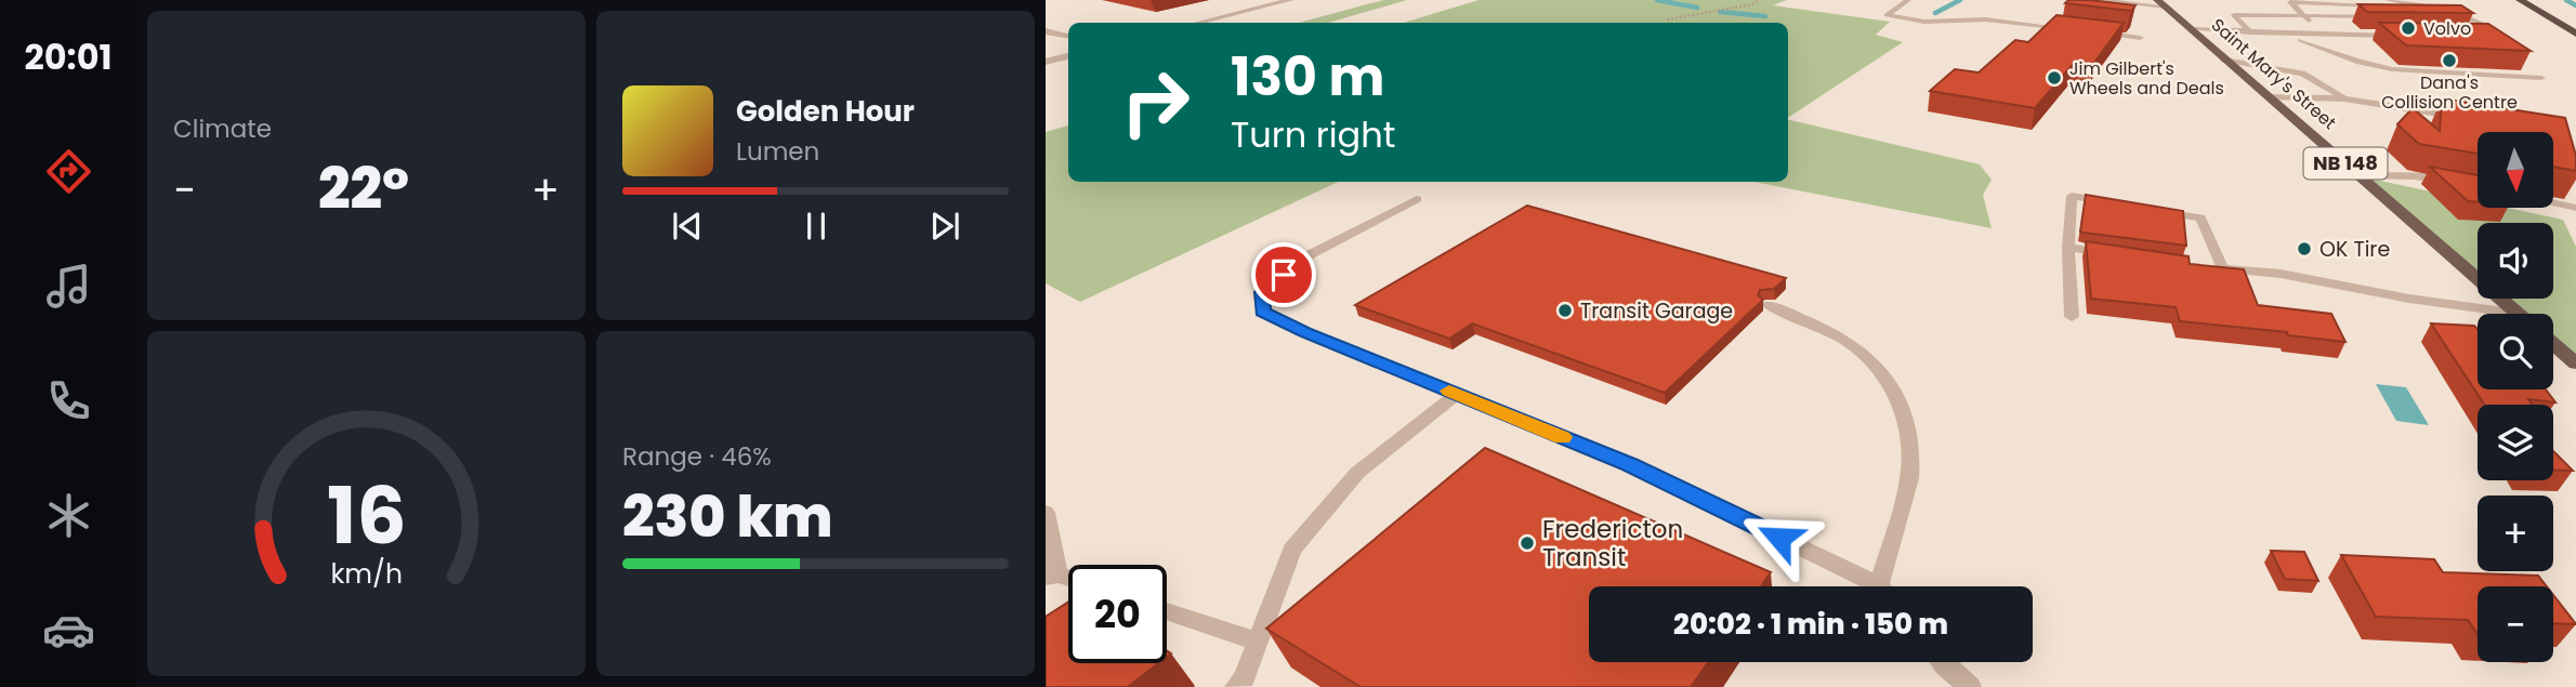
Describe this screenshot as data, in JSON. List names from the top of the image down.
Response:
{
  "streets": {
    "main road": ["Saint Mary's Street", "NB 148"]
  },
  "places": [
    "Volvo",
    "Dana's Collision Centre",
    "Jim Gilbert's Wheels and Deals",
    "OK Tire",
    "Transit Garage",
    "Fredericton Transit"
  ],
  "north": "bottom",
  "page": {
    "tabs": "20:01",
    "tile": [
      "Climate",
      ["Range · 46%", "230 km"]
    ],
    "turn": ["130 m", "Turn right"],
    "song": ["Golden Hour", "Lumen"],
    "map_buttons": ["+", "−"],
    "heat": ["−", "22°", "+"],
    "limit": "20",
    "trip": "20:02 · 1 min · 150 m",
    "gauge": ["16", "km/h"]
  }
}
